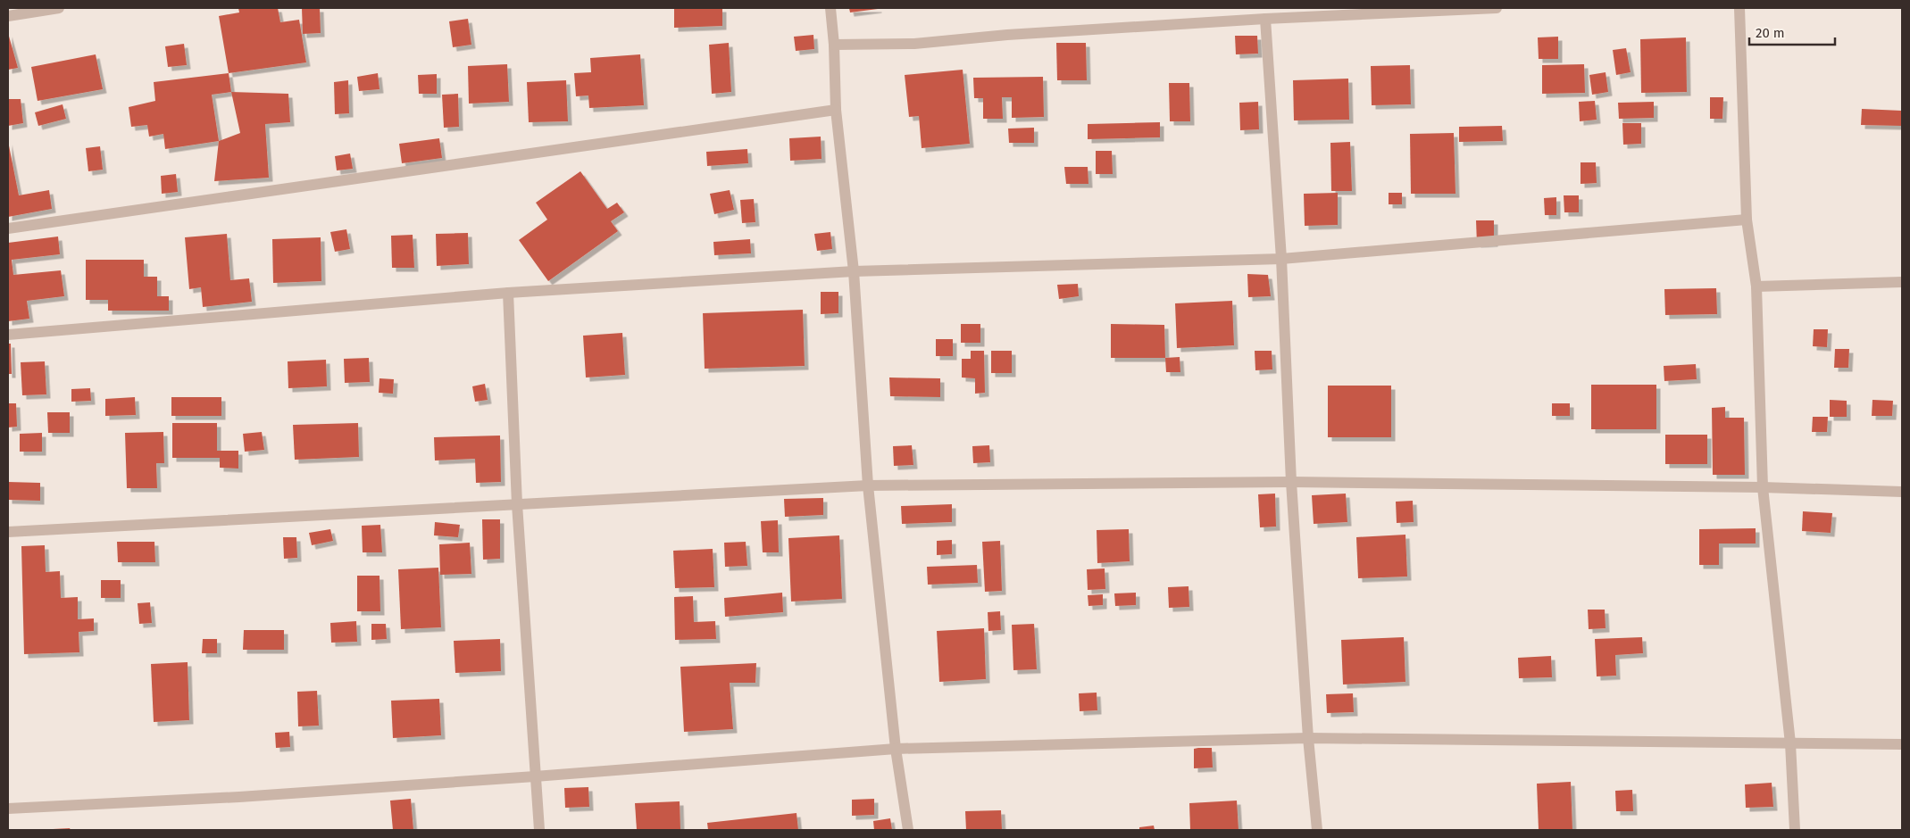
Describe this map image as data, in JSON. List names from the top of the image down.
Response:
{
  "scale_bar": "20 m"
}
